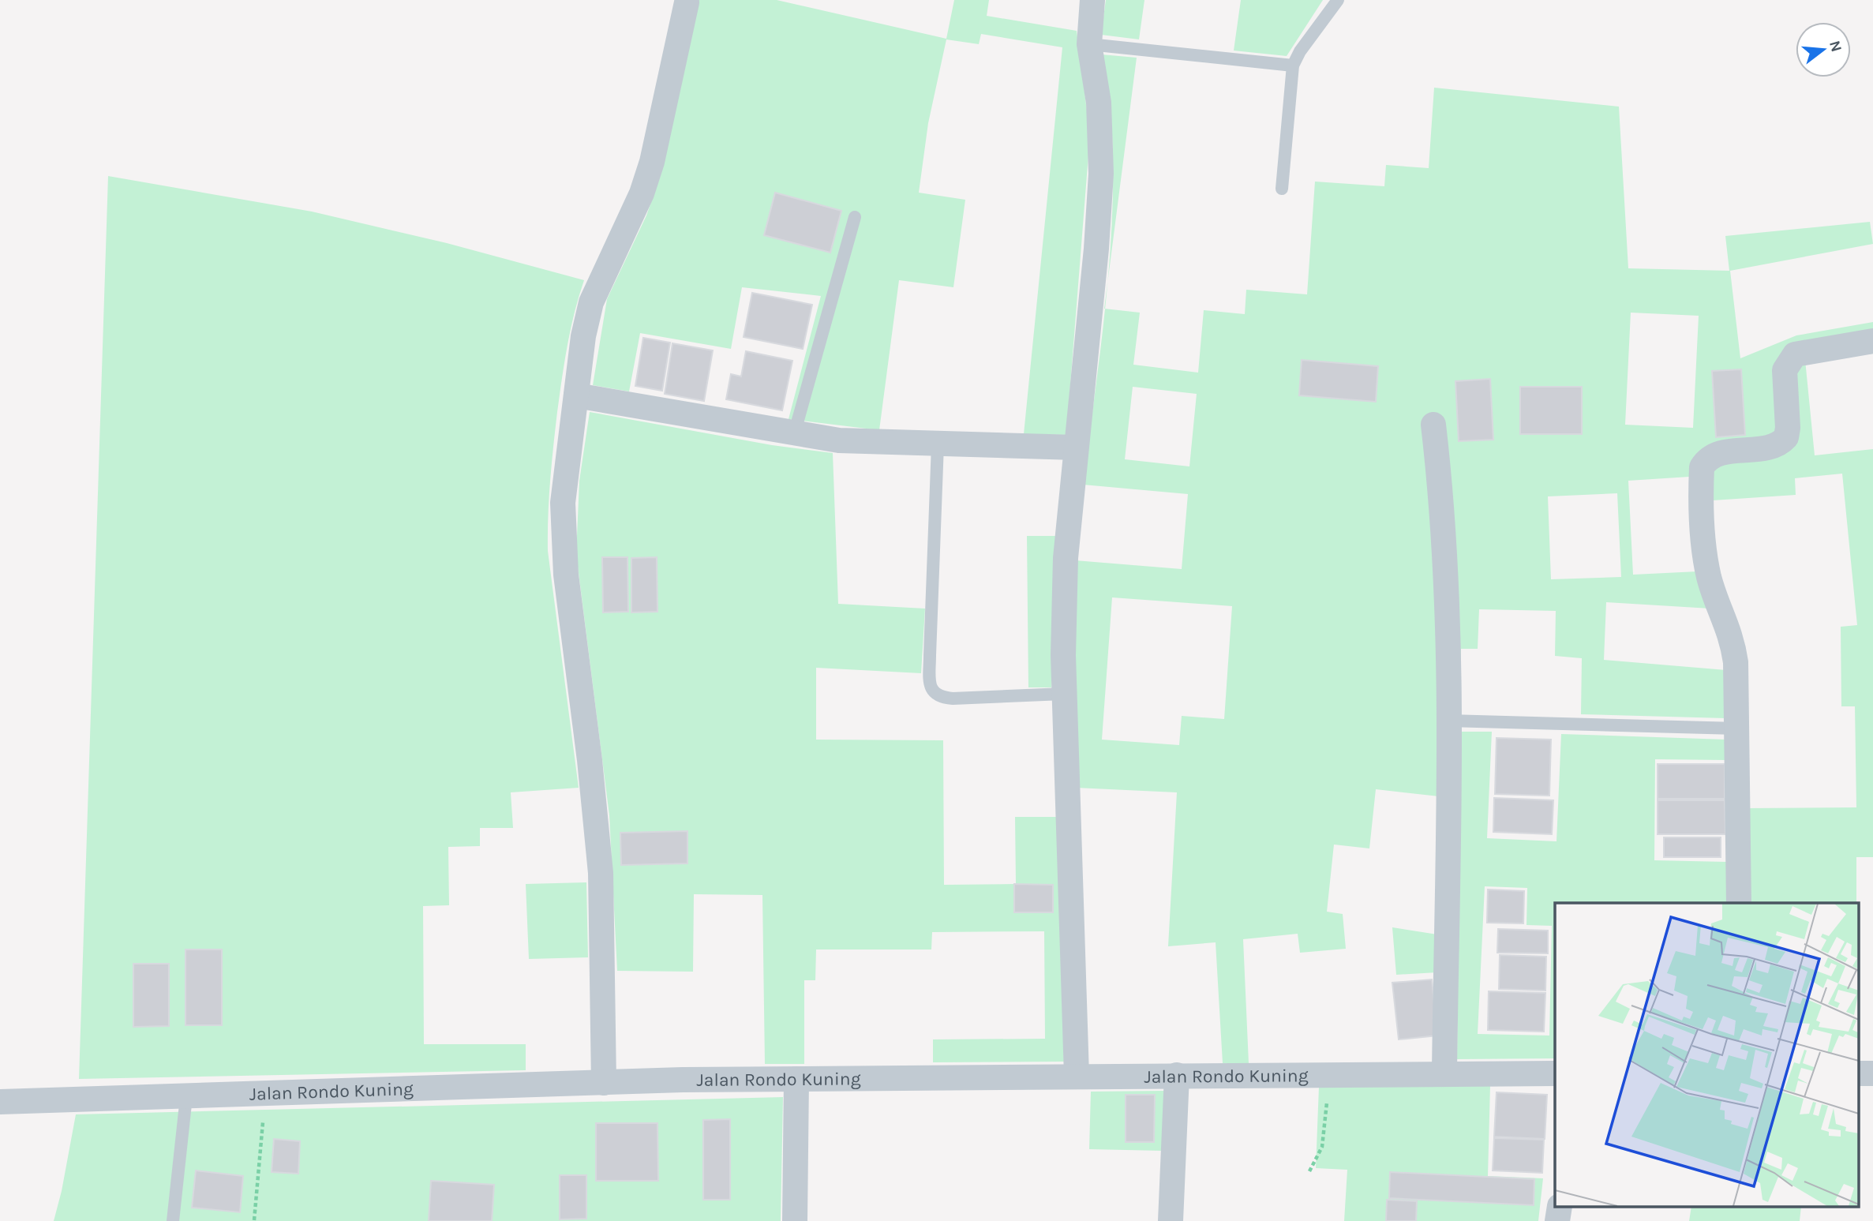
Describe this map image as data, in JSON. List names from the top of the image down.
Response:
{
  "streets": {
    "street": ["Jalan Rondo Kuning"]
  },
  "north": "right"
}
